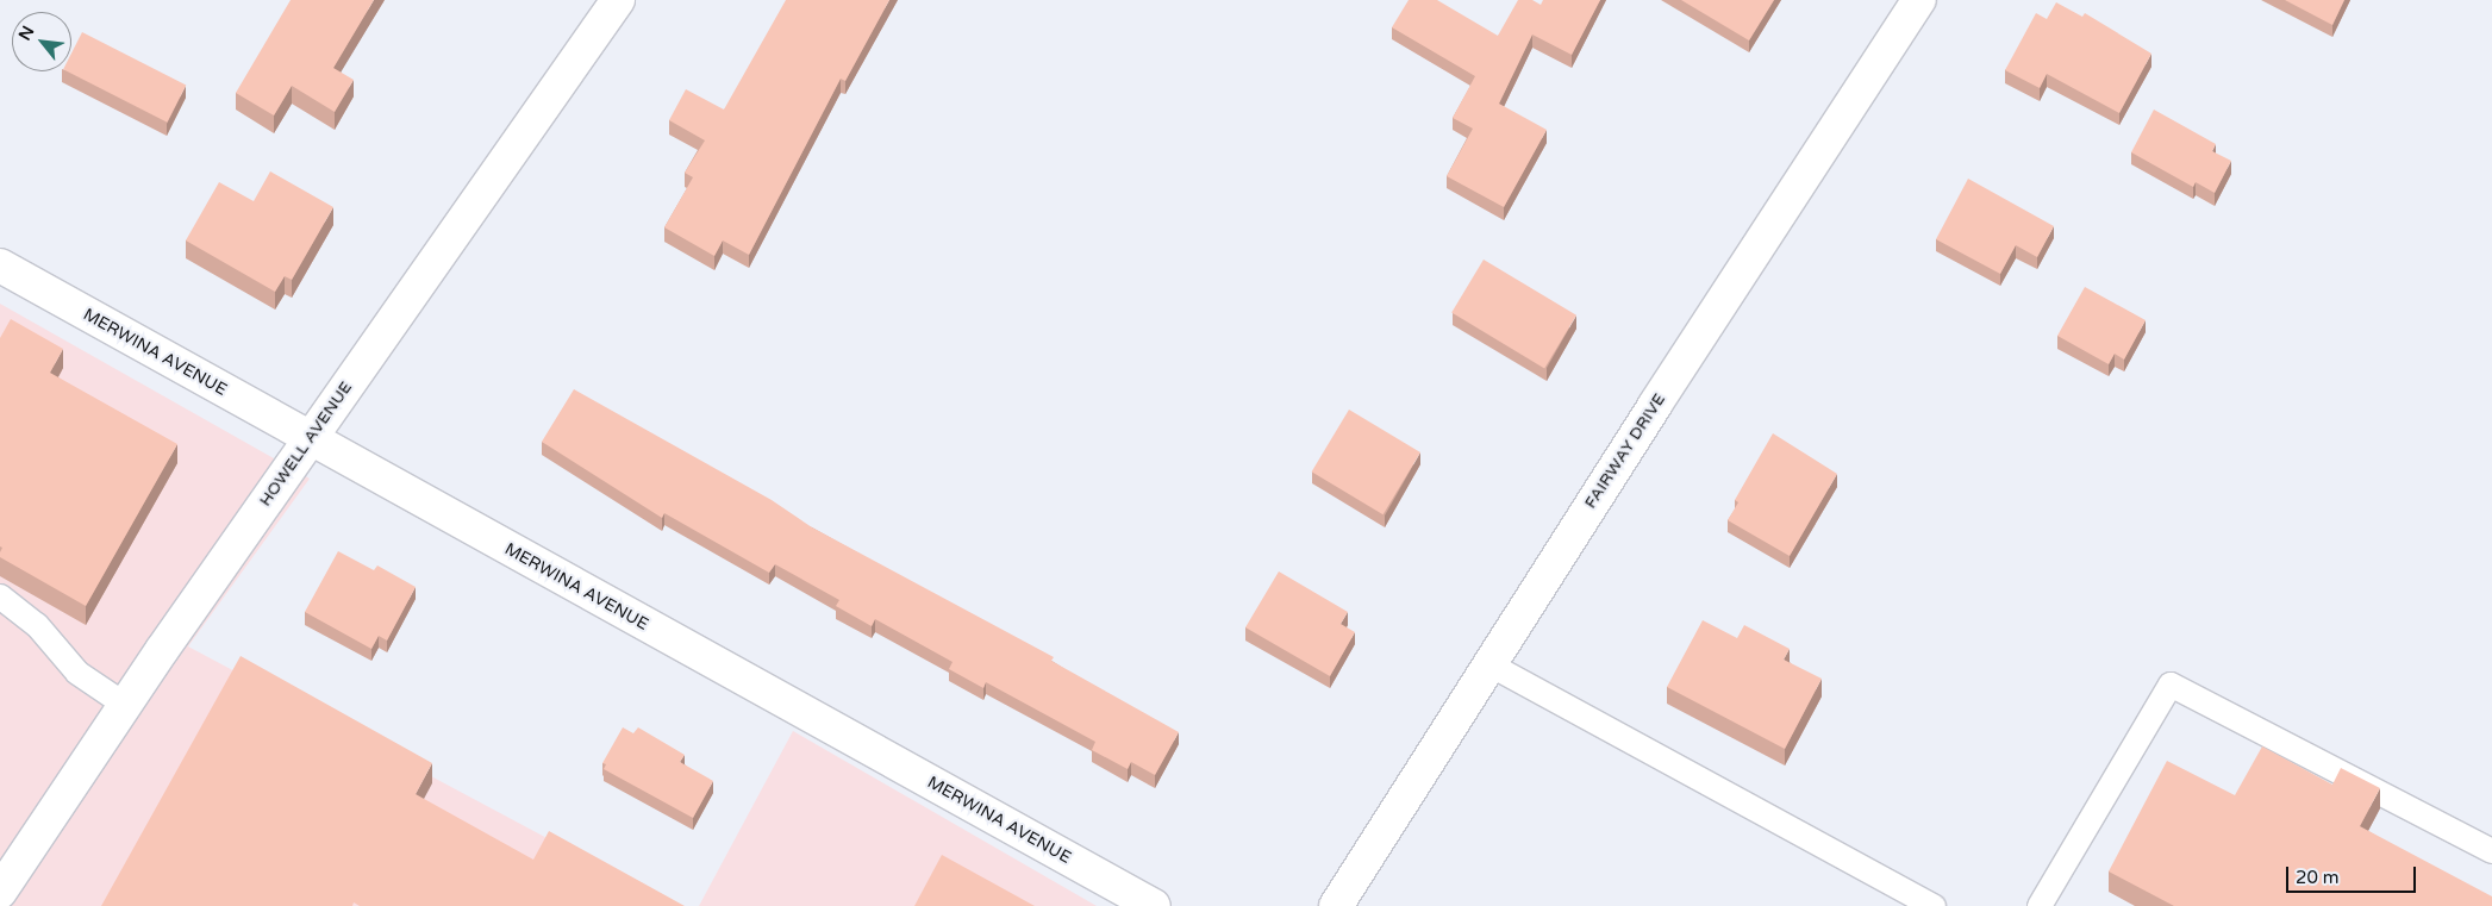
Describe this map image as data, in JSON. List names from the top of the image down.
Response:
{
  "streets": {
    "street": ["MERWINA AVENUE", "HOWELL AVENUE", "FAIRWAY DRIVE"]
  },
  "crossings": [
    ["MERWINA AVENUE", "HOWELL AVENUE"]
  ],
  "scale_bar": "20 m",
  "north": "top left"
}
